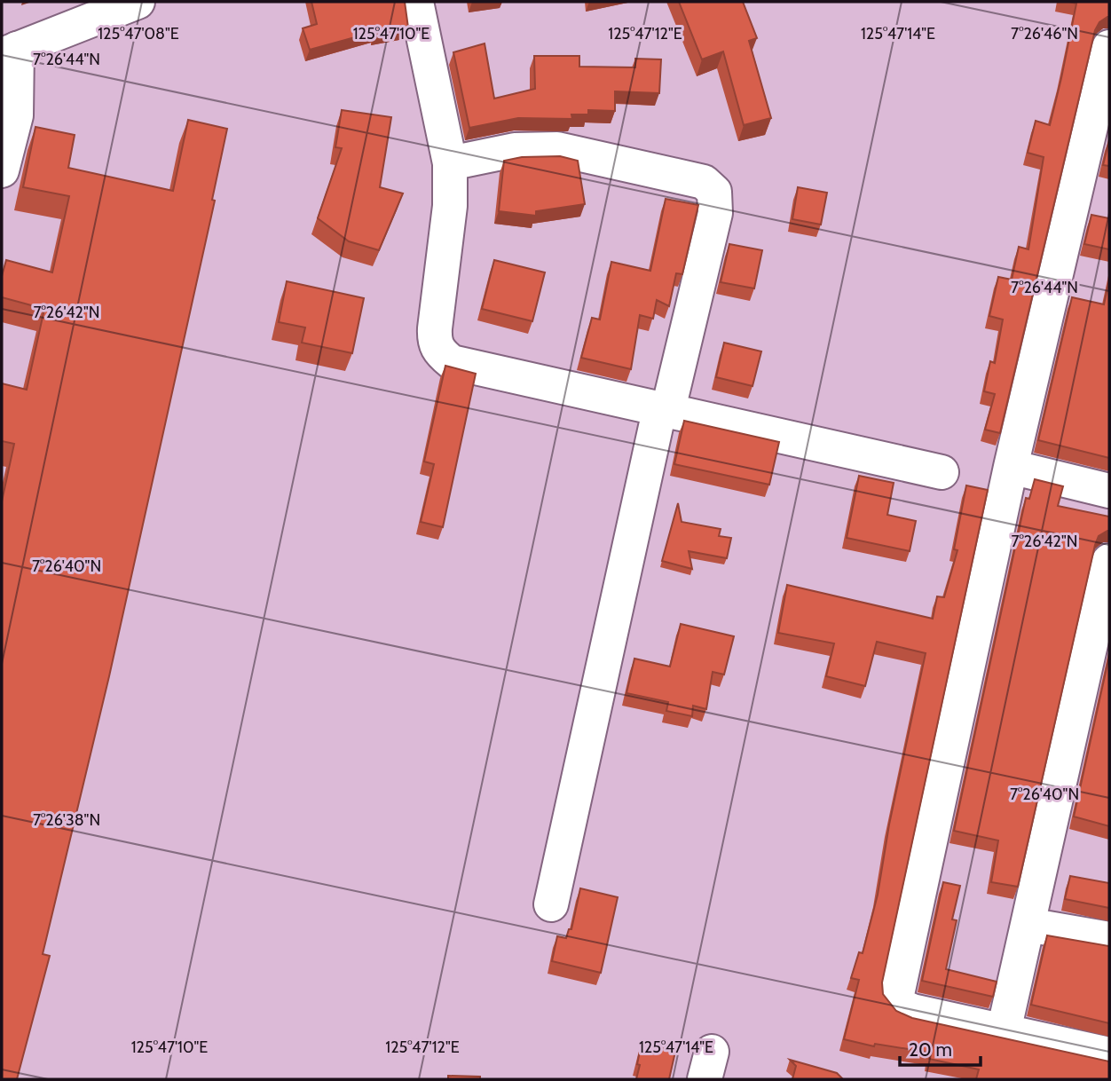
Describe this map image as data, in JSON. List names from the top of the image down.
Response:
{
  "scale_bar": "20 m",
  "coordinates": [
    "125°47'08\"E",
    "125°47'10\"E",
    "125°47'12\"E",
    "125°47'14\"E",
    "7°26'46\"N",
    "7°26'44\"N",
    "7°26'42\"N",
    "7°26'40\"N",
    "7°26'38\"N"
  ]
}
